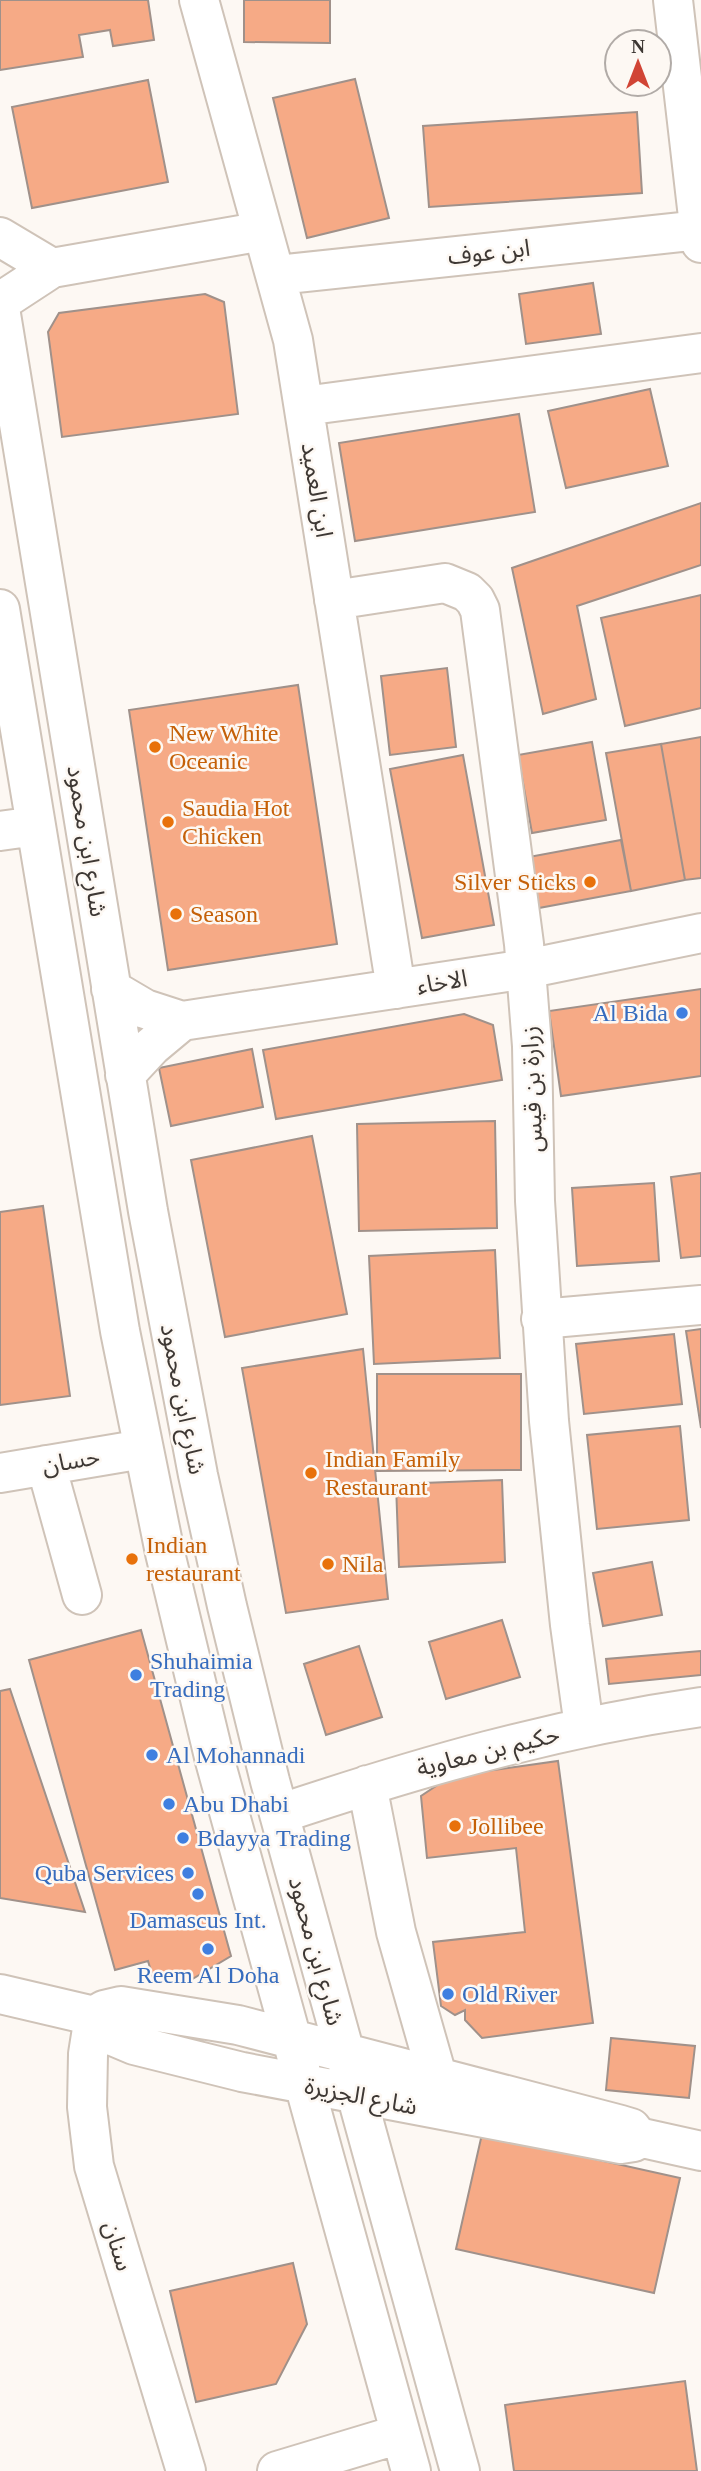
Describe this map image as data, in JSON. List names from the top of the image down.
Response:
{
  "streets": {
    "street": [
      "ابن عوف",
      "ابن العميد",
      "شارع ابن محمود",
      "الاخاء",
      "زرارة بن قيس",
      "حسان",
      "حكيم بن معاوية",
      "شارع الجزيرة",
      "سنان"
    ]
  },
  "crossings": [
    ["ابن عوف", "ابن العميد"],
    ["ابن العميد", "الاخاء"],
    ["ابن العميد", "زرارة بن قيس"],
    ["شارع ابن محمود", "الاخاء"],
    ["شارع ابن محمود", "حسان"],
    ["شارع ابن محمود", "حكيم بن معاوية"],
    ["شارع ابن محمود", "شارع الجزيرة"],
    ["الاخاء", "زرارة بن قيس"],
    ["زرارة بن قيس", "حكيم بن معاوية"],
    ["شارع الجزيرة", "سنان"]
  ],
  "places": [
    "New White Oceanic",
    "Saudia Hot Chicken",
    "Silver Sticks",
    "Season",
    "Al Bida",
    "Indian Family Restaurant",
    "Indian restaurant",
    "Nila",
    "Shuhaimia Trading",
    "Al Mohannadi",
    "Abu Dhabi",
    "Jollibee",
    "Bdayya Trading",
    "Quba Services",
    "Damascus Int.",
    "Reem Al Doha",
    "Old River"
  ],
  "north": "top"
}
